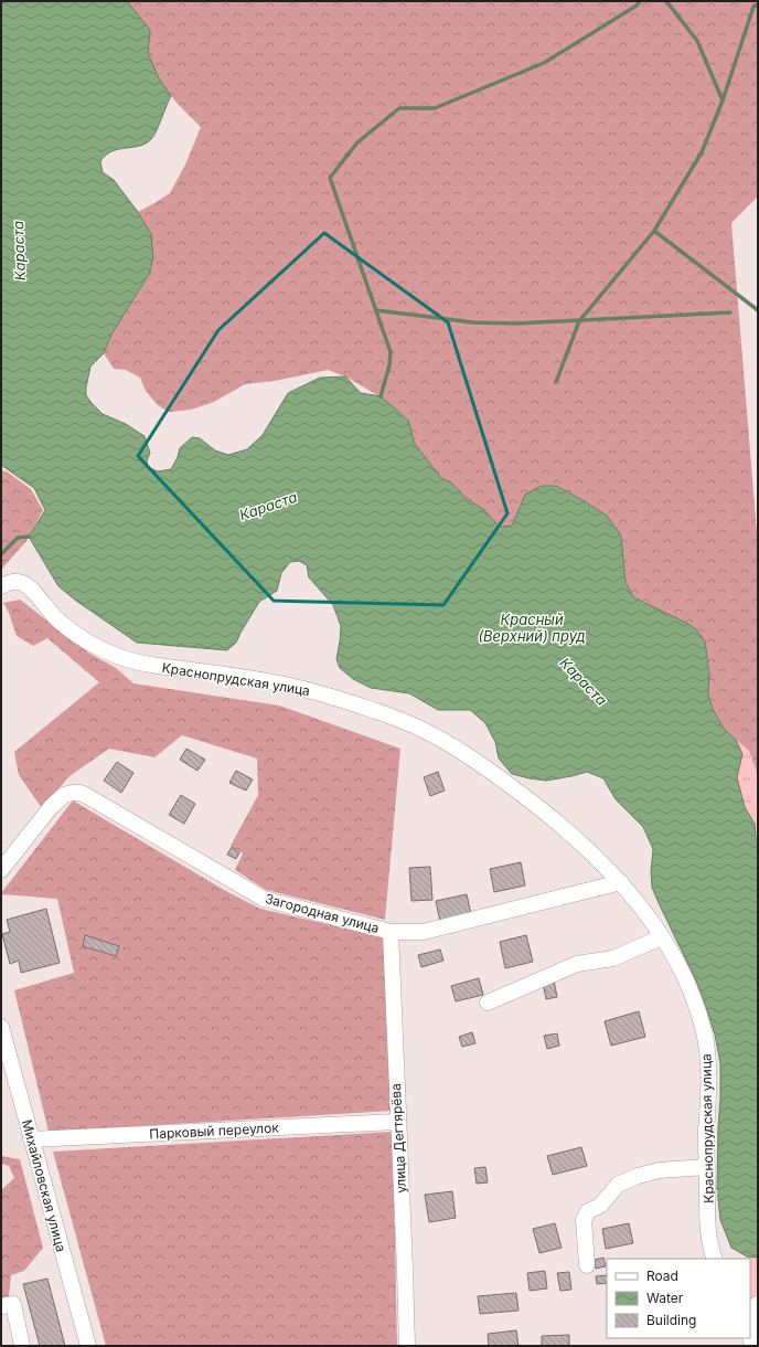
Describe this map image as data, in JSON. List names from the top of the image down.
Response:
{
  "streets": {
    "street": [
      "Краснопрудская улица",
      "Загородная улица",
      "Парковый переулок",
      "улица Дегтярёва",
      "Михайловская улица"
    ]
  },
  "crossings": [
    ["Краснопрудская улица", "Загородная улица"],
    ["Загородная улица", "улица Дегтярёва"],
    ["Парковый переулок", "улица Дегтярёва"],
    ["Парковый переулок", "Михайловская улица"]
  ],
  "water": ["Караста", "Красный (Верхний) пруд"],
  "legend": ["Road", "Water", "Building"]
}
